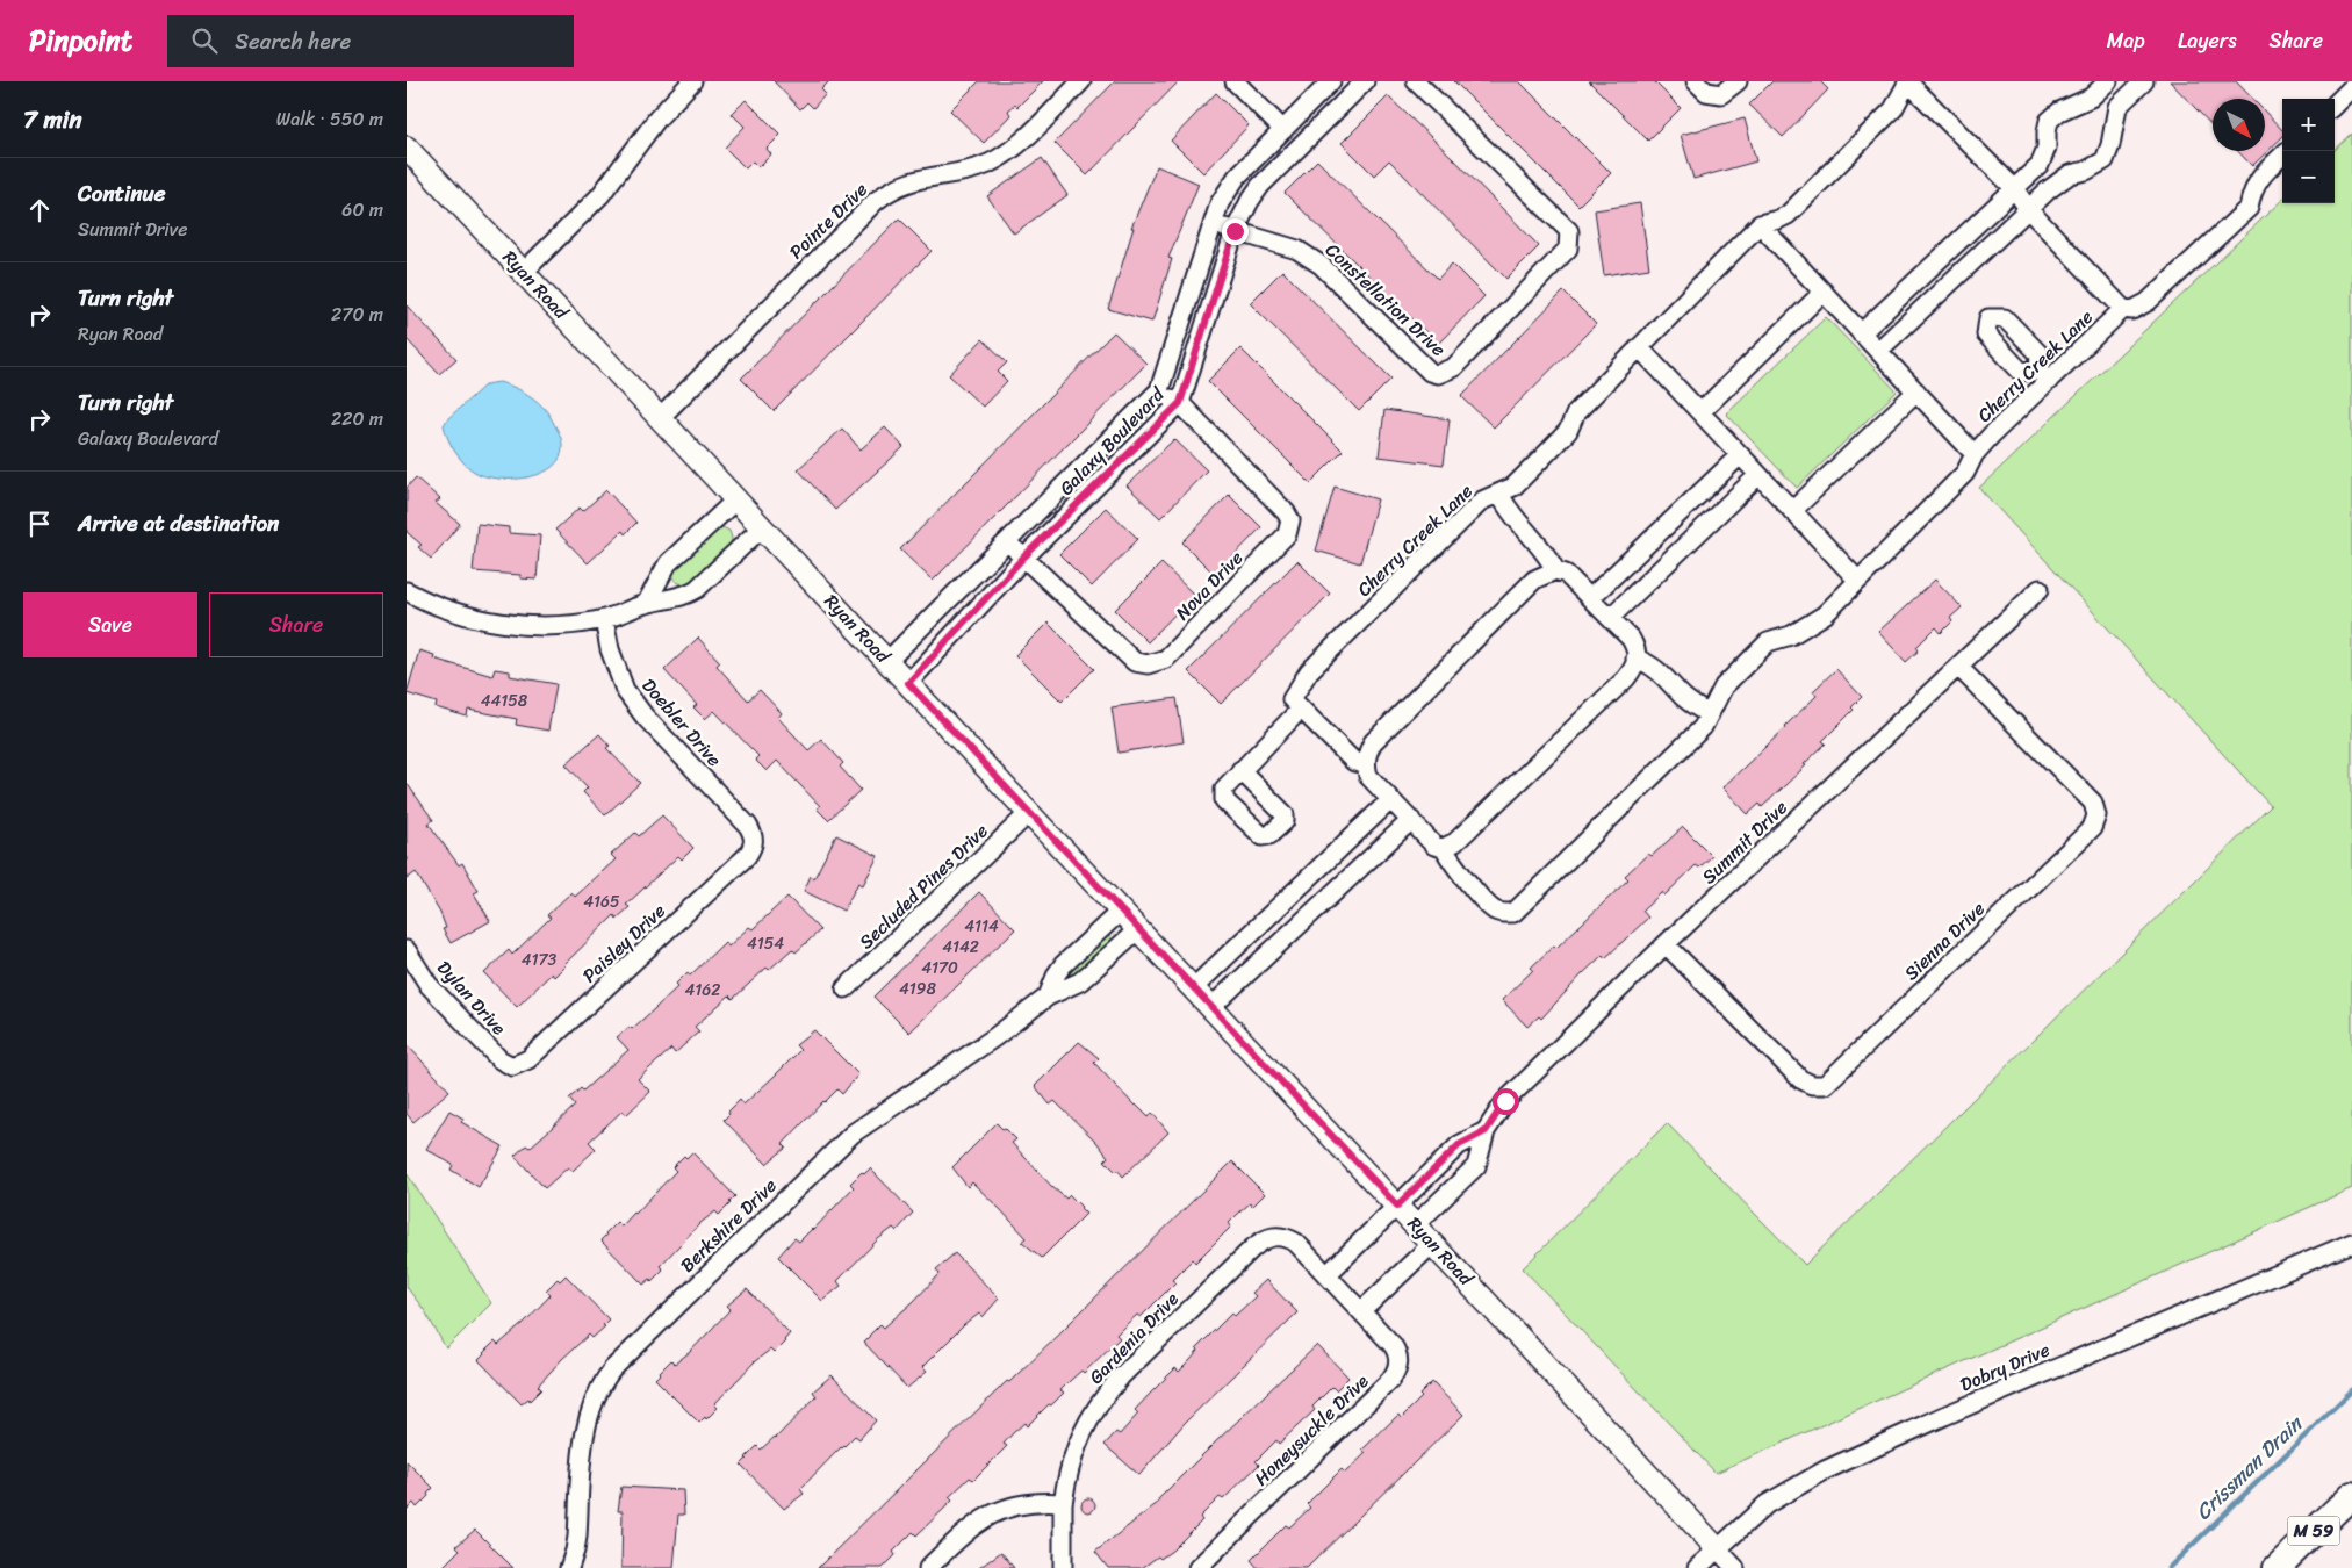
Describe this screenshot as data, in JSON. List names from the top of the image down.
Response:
{
  "streets": {
    "highway": ["M 59"],
    "main road": ["Ryan Road"],
    "street": [
      "Pointe Drive",
      "Constellation Drive",
      "Cherry Creek Lane",
      "Galaxy Boulevard",
      "Nova Drive",
      "Doebler Drive",
      "Summit Drive",
      "Secluded Pines Drive",
      "Sienna Drive",
      "Paisley Drive",
      "Dylan Drive",
      "Berkshire Drive",
      "Gardenia Drive",
      "Dobry Drive",
      "Honeysuckle Drive"
    ]
  },
  "crossings": [
    ["Pointe Drive", "Ryan Road"],
    ["Ryan Road", "Galaxy Boulevard"],
    ["Ryan Road", "Summit Drive"],
    ["Ryan Road", "Secluded Pines Drive"],
    ["Ryan Road", "Berkshire Drive"],
    ["Ryan Road", "Dobry Drive"],
    ["Constellation Drive", "Galaxy Boulevard"],
    ["Galaxy Boulevard", "Nova Drive"],
    ["Doebler Drive", "Paisley Drive"],
    ["Summit Drive", "Sienna Drive"],
    ["Paisley Drive", "Dylan Drive"],
    ["Gardenia Drive", "Honeysuckle Drive"]
  ],
  "water": ["Crissman Drain"],
  "house_numbers": [
    "44158",
    "4165",
    "4114",
    "4154",
    "4142",
    "4173",
    "4170",
    "4198",
    "4162"
  ],
  "north": "bottom right",
  "page": {
    "header": "Pinpoint",
    "search": "Search here",
    "nav": ["Map", "Layers", "Share"],
    "heading": ["7 min", "Walk · 550 m"],
    "map_buttons": ["+", "−"],
    "list": [
      ["Continue", "Summit Drive", "60 m"],
      ["Turn right", "Ryan Road", "270 m"],
      ["Turn right", "Galaxy Boulevard", "220 m"],
      "Arrive at destination"
    ],
    "buttons": ["Save", "Share"]
  }
}
